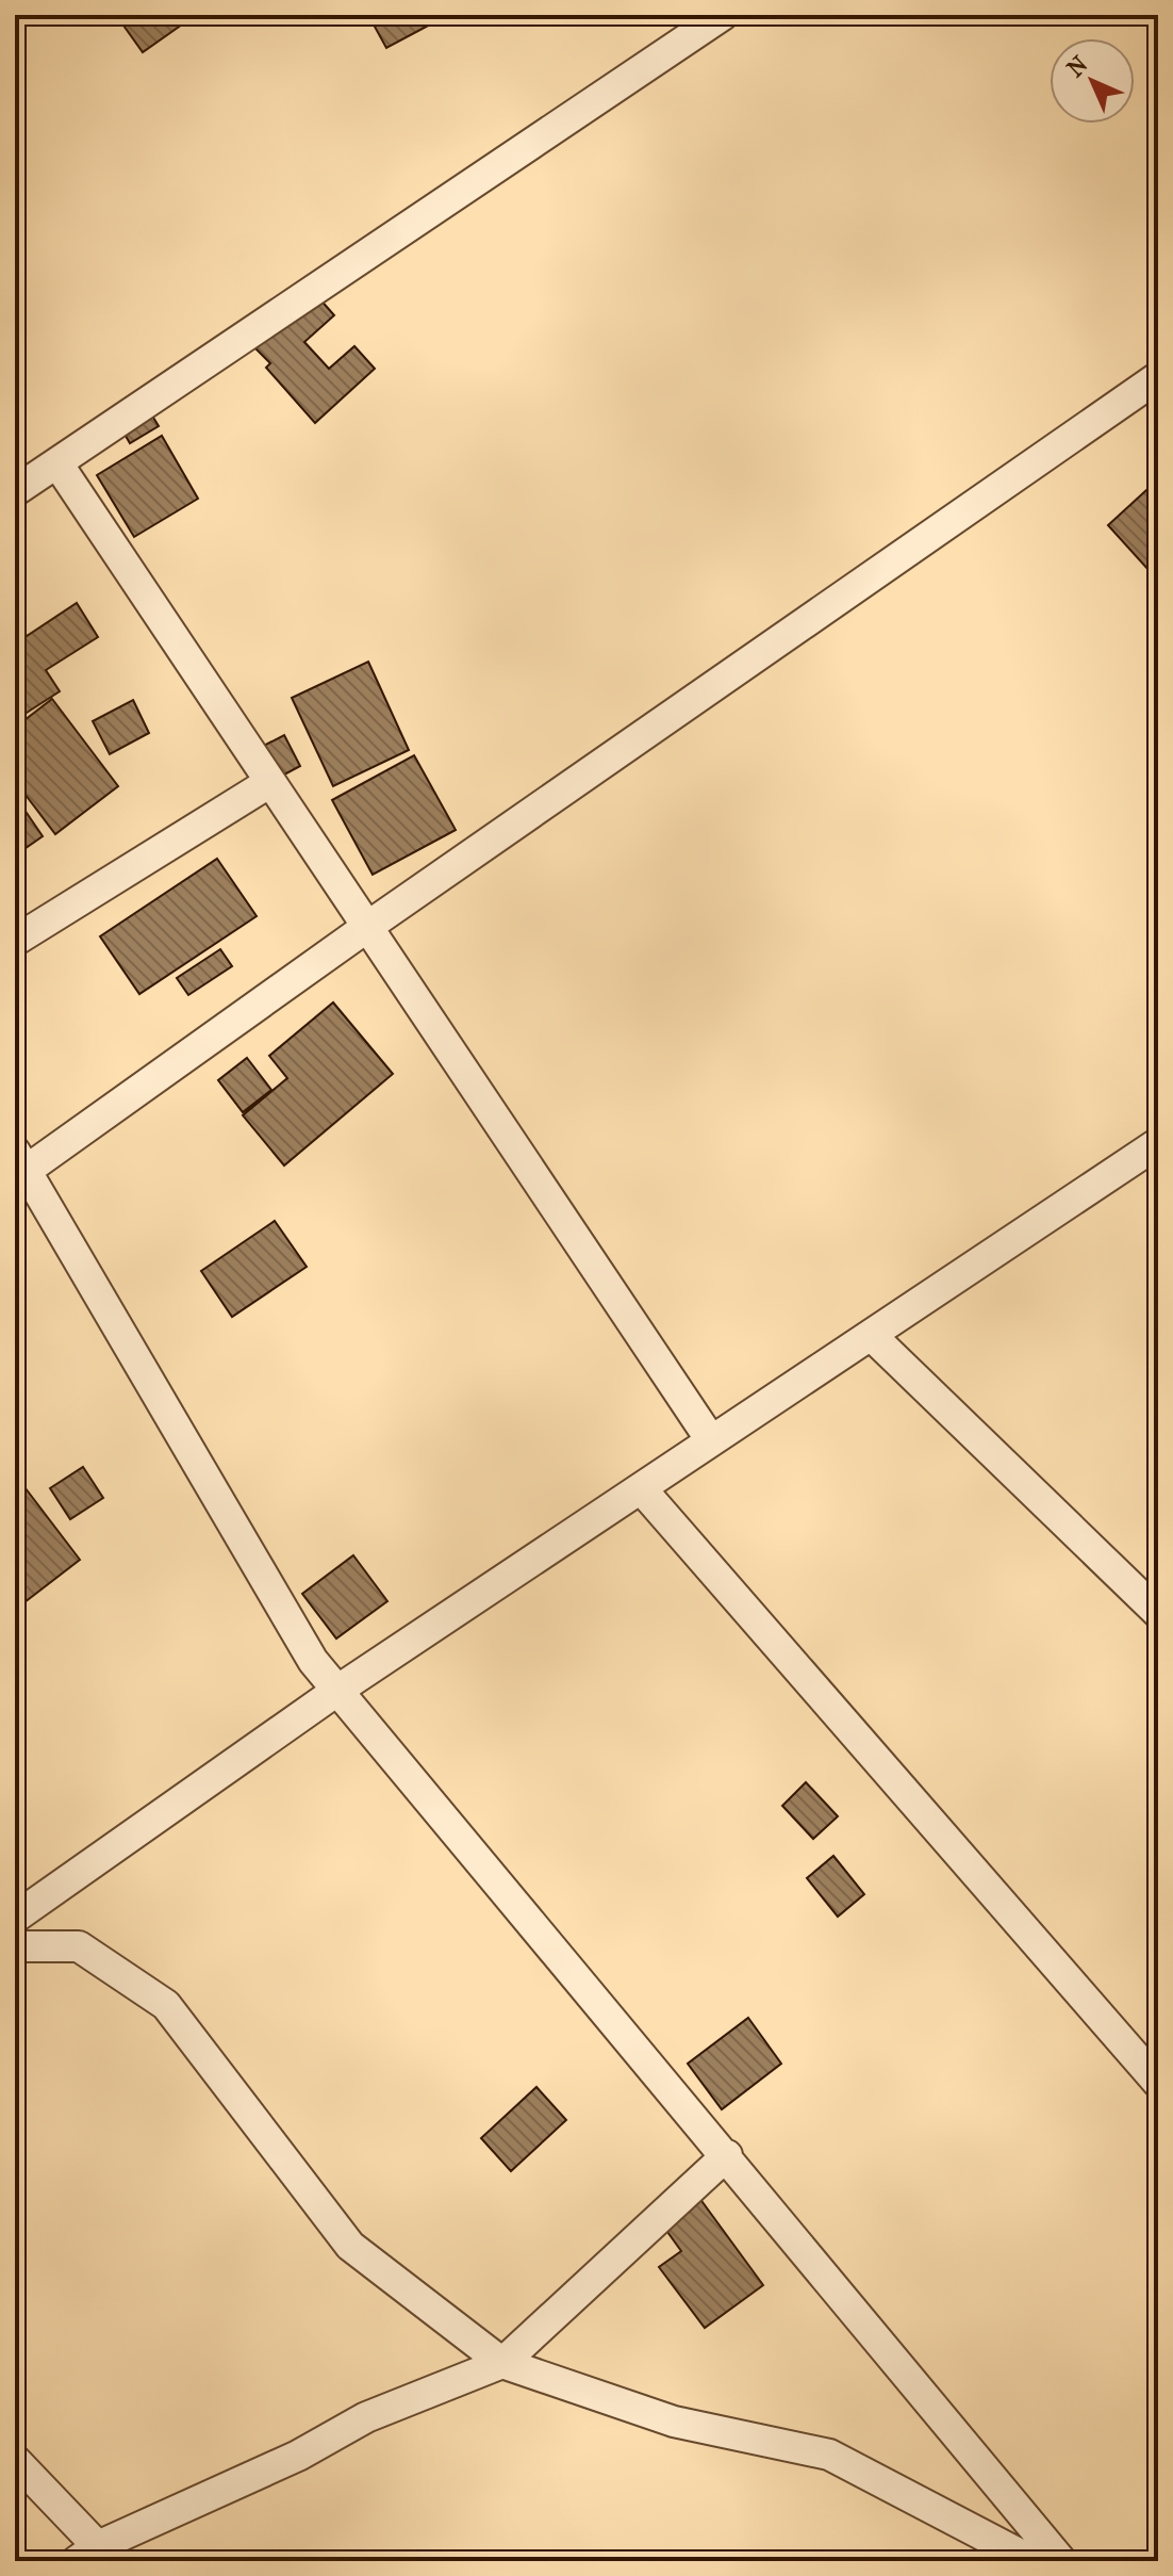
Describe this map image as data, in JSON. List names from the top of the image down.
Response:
{
  "north": "top left"
}
